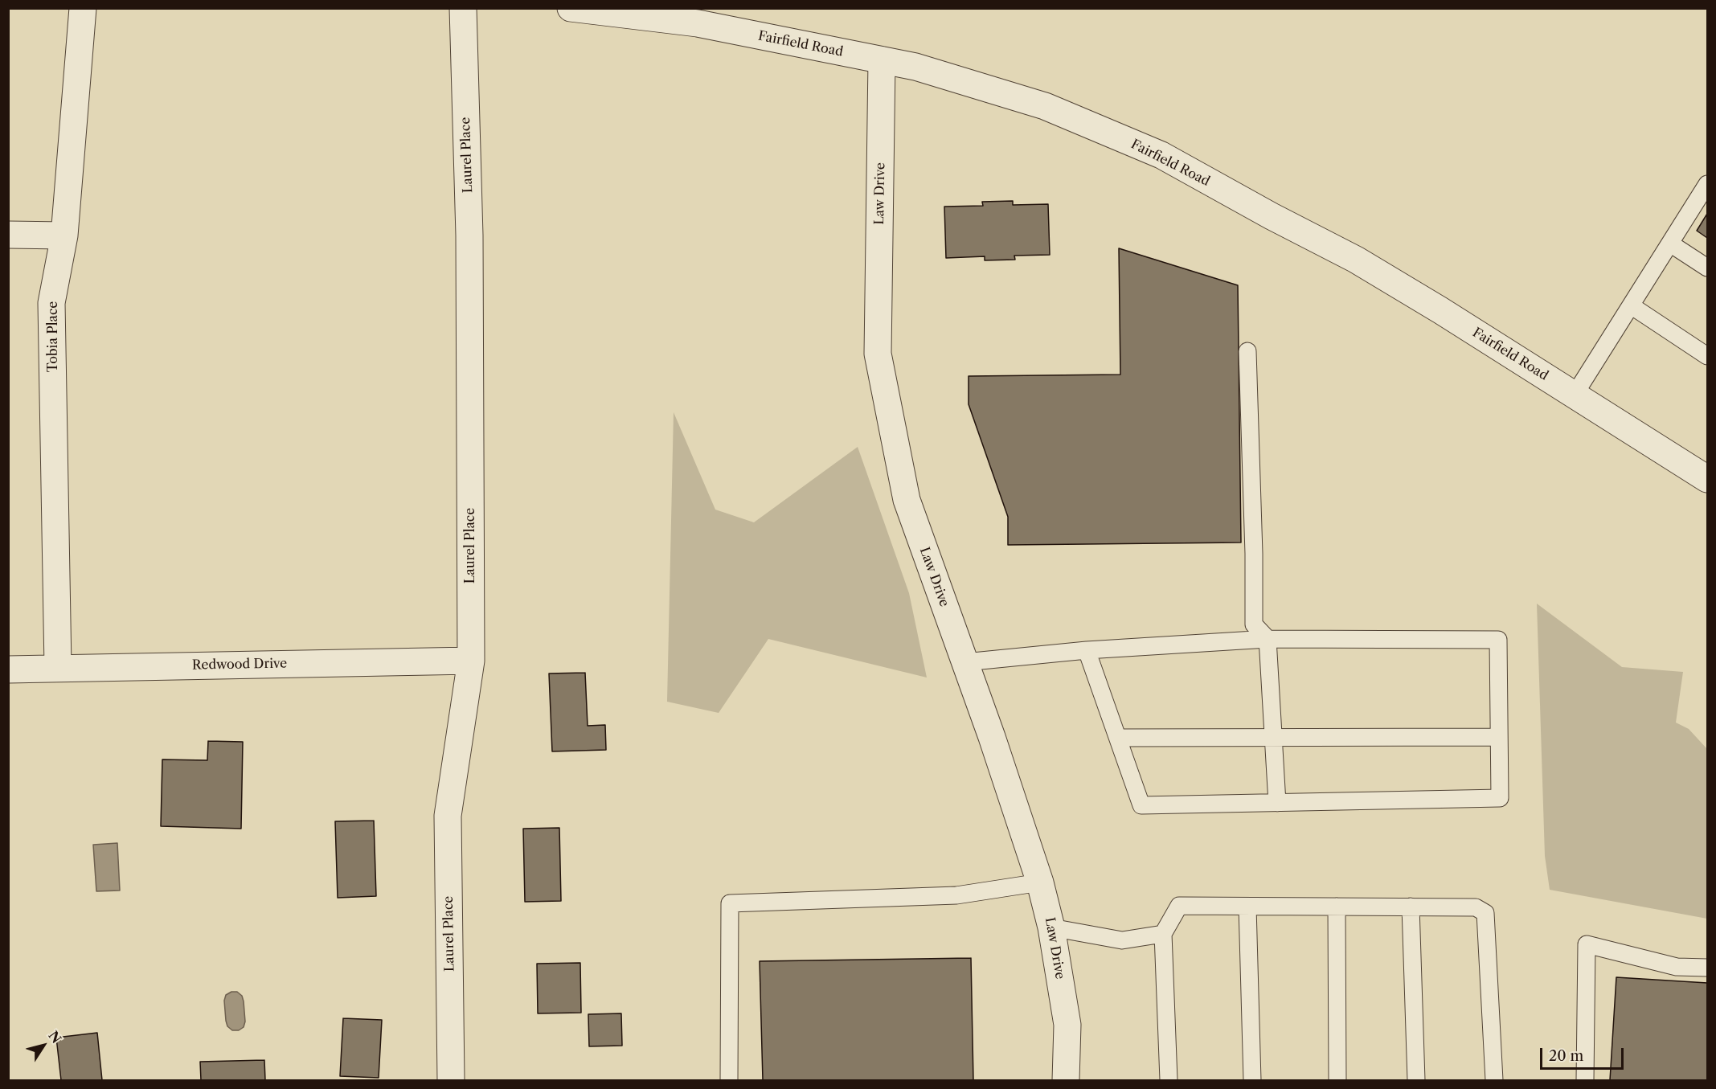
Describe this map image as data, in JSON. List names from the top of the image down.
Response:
{
  "streets": {
    "street": [
      "Fairfield Road",
      "Laurel Place",
      "Law Drive",
      "Tobia Place",
      "Redwood Drive"
    ]
  },
  "crossings": [
    ["Fairfield Road", "Law Drive"],
    ["Laurel Place", "Redwood Drive"],
    ["Tobia Place", "Redwood Drive"]
  ],
  "scale_bar": "20 m",
  "north": "top right"
}
